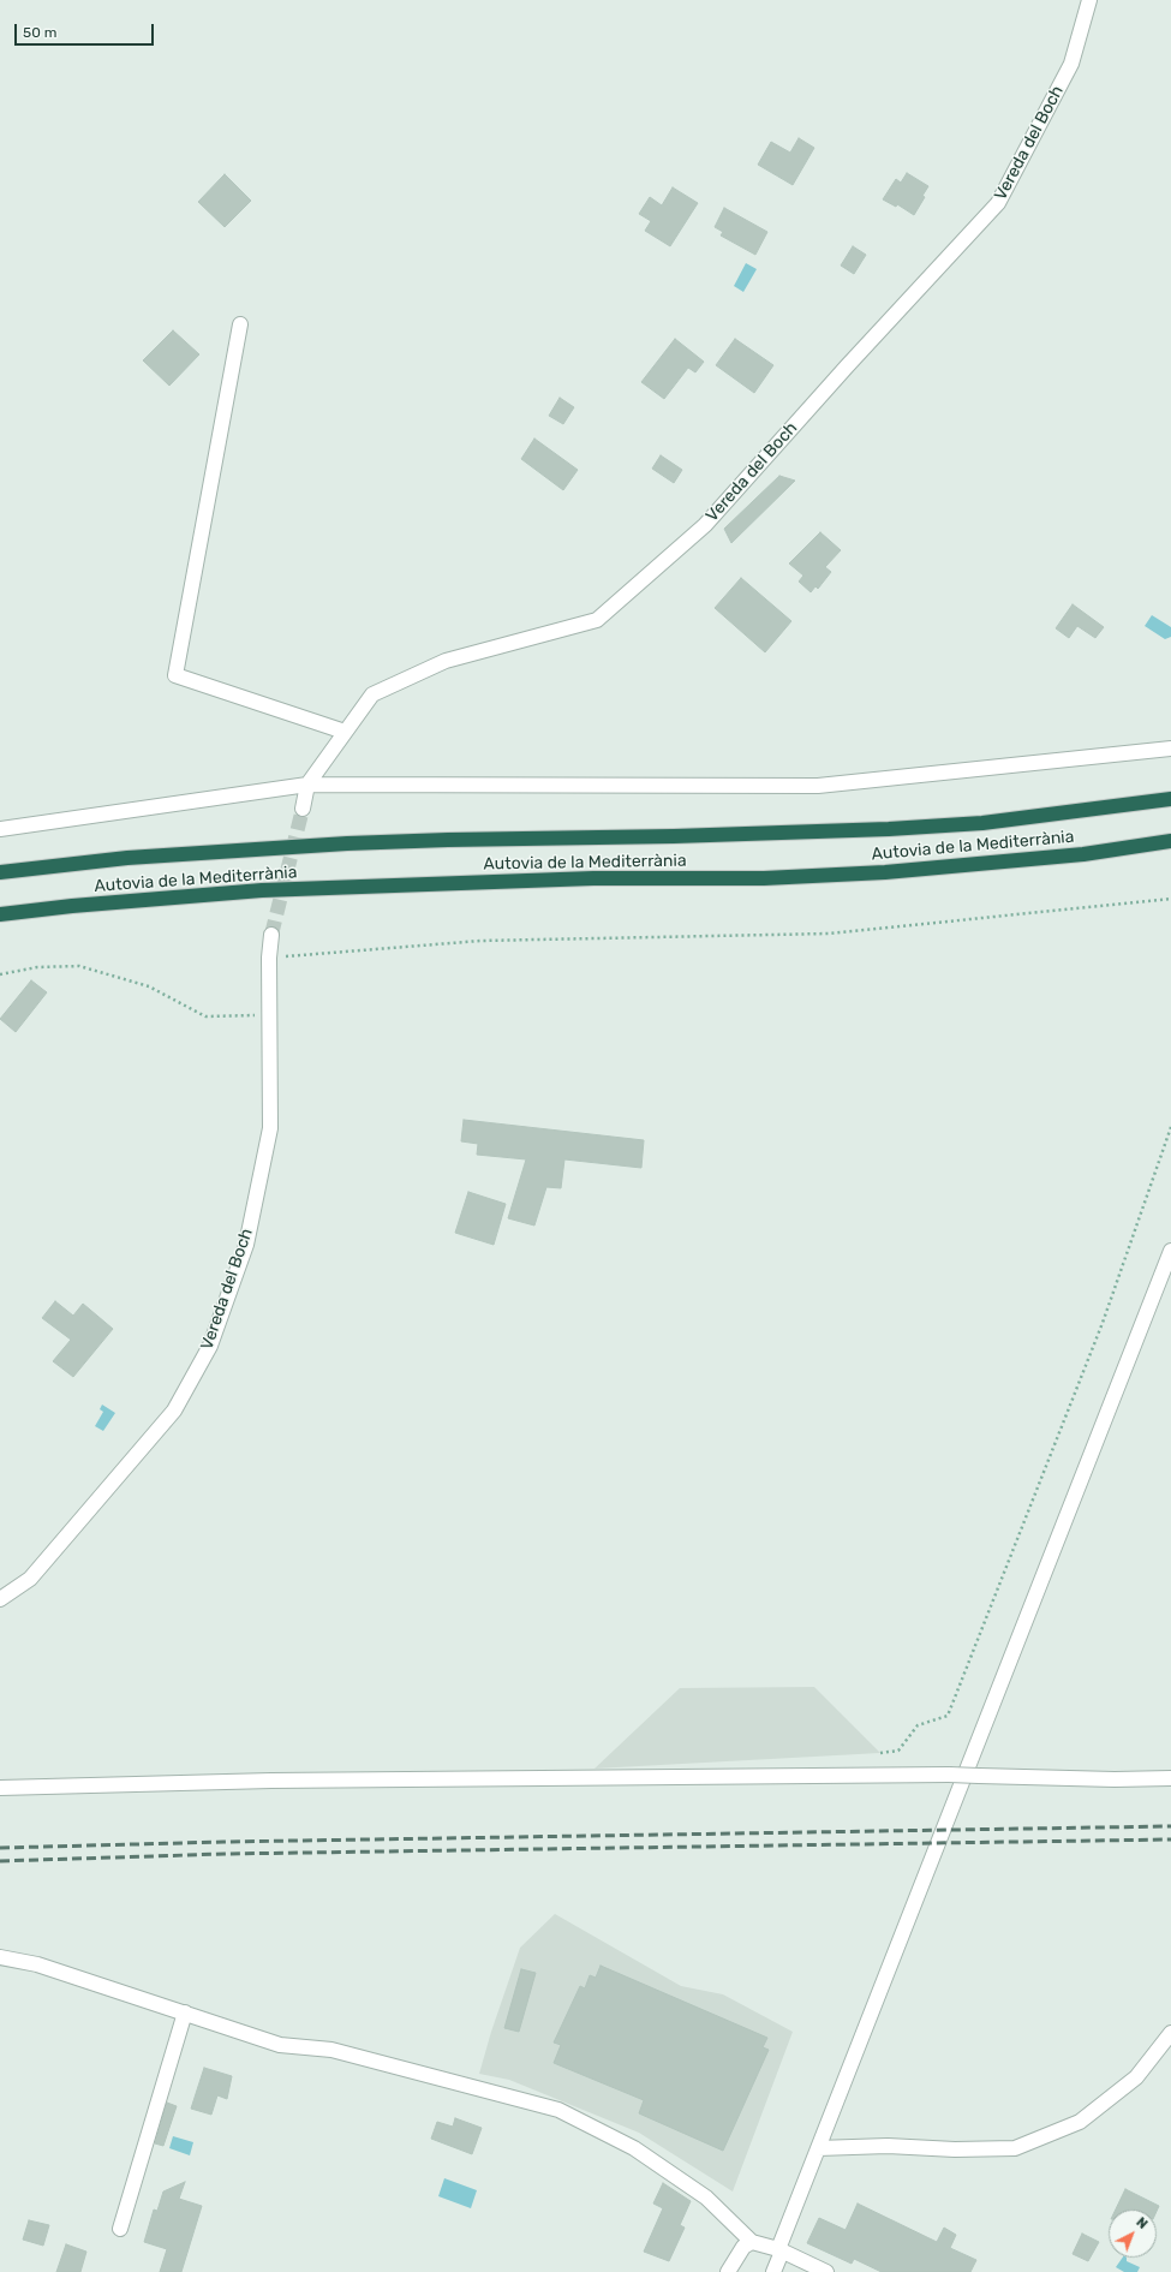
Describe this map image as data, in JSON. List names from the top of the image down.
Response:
{
  "streets": {
    "highway": ["Autovia de la Mediterrània"],
    "street": ["Vereda del Boch"]
  },
  "scale_bar": "50 m",
  "north": "top right"
}
